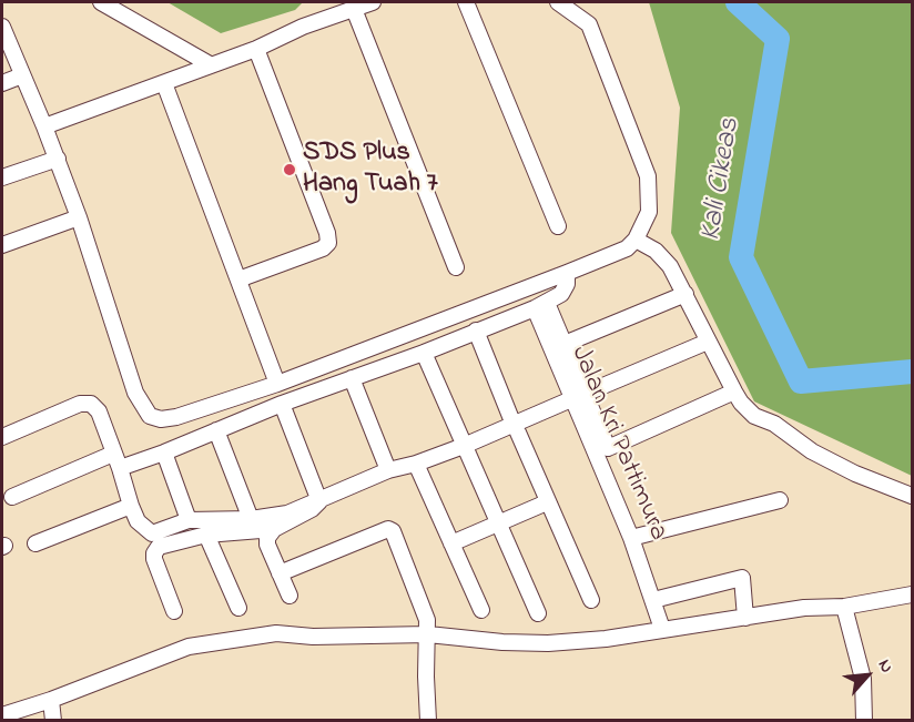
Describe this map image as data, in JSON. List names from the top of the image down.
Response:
{
  "streets": {
    "street": ["Jalan Kri Pattimura"]
  },
  "water": ["Kali Cikeas"],
  "places": ["SDS Plus Hang Tuah 7"],
  "north": "top right"
}
